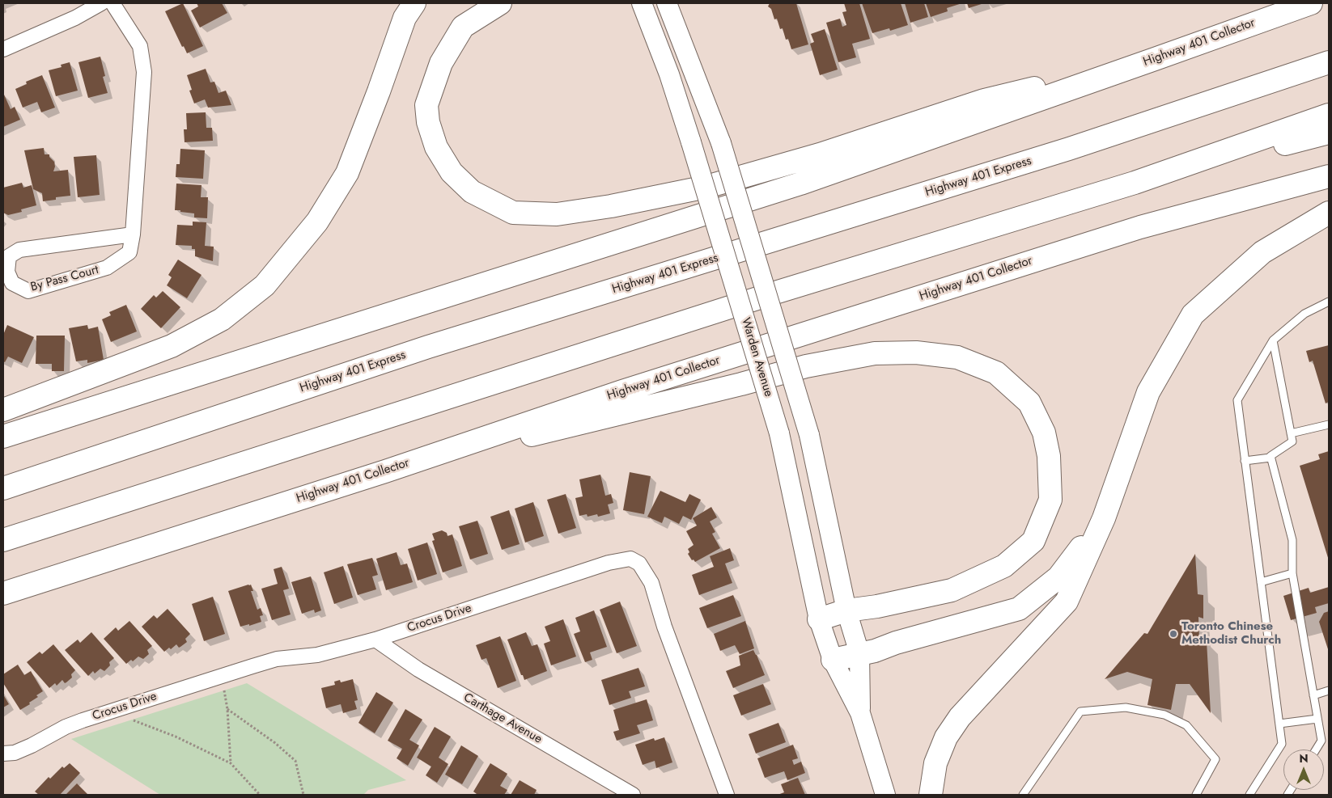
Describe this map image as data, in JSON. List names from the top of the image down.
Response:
{
  "streets": {
    "highway": ["Highway 401 Collector", "Highway 401 Express"],
    "main road": ["Warden Avenue"],
    "street": ["By Pass Court", "Crocus Drive", "Carthage Avenue"]
  },
  "crossings": [
    ["Crocus Drive", "Carthage Avenue"]
  ],
  "places": ["Toronto Chinese Methodist Church"],
  "north": "top"
}
